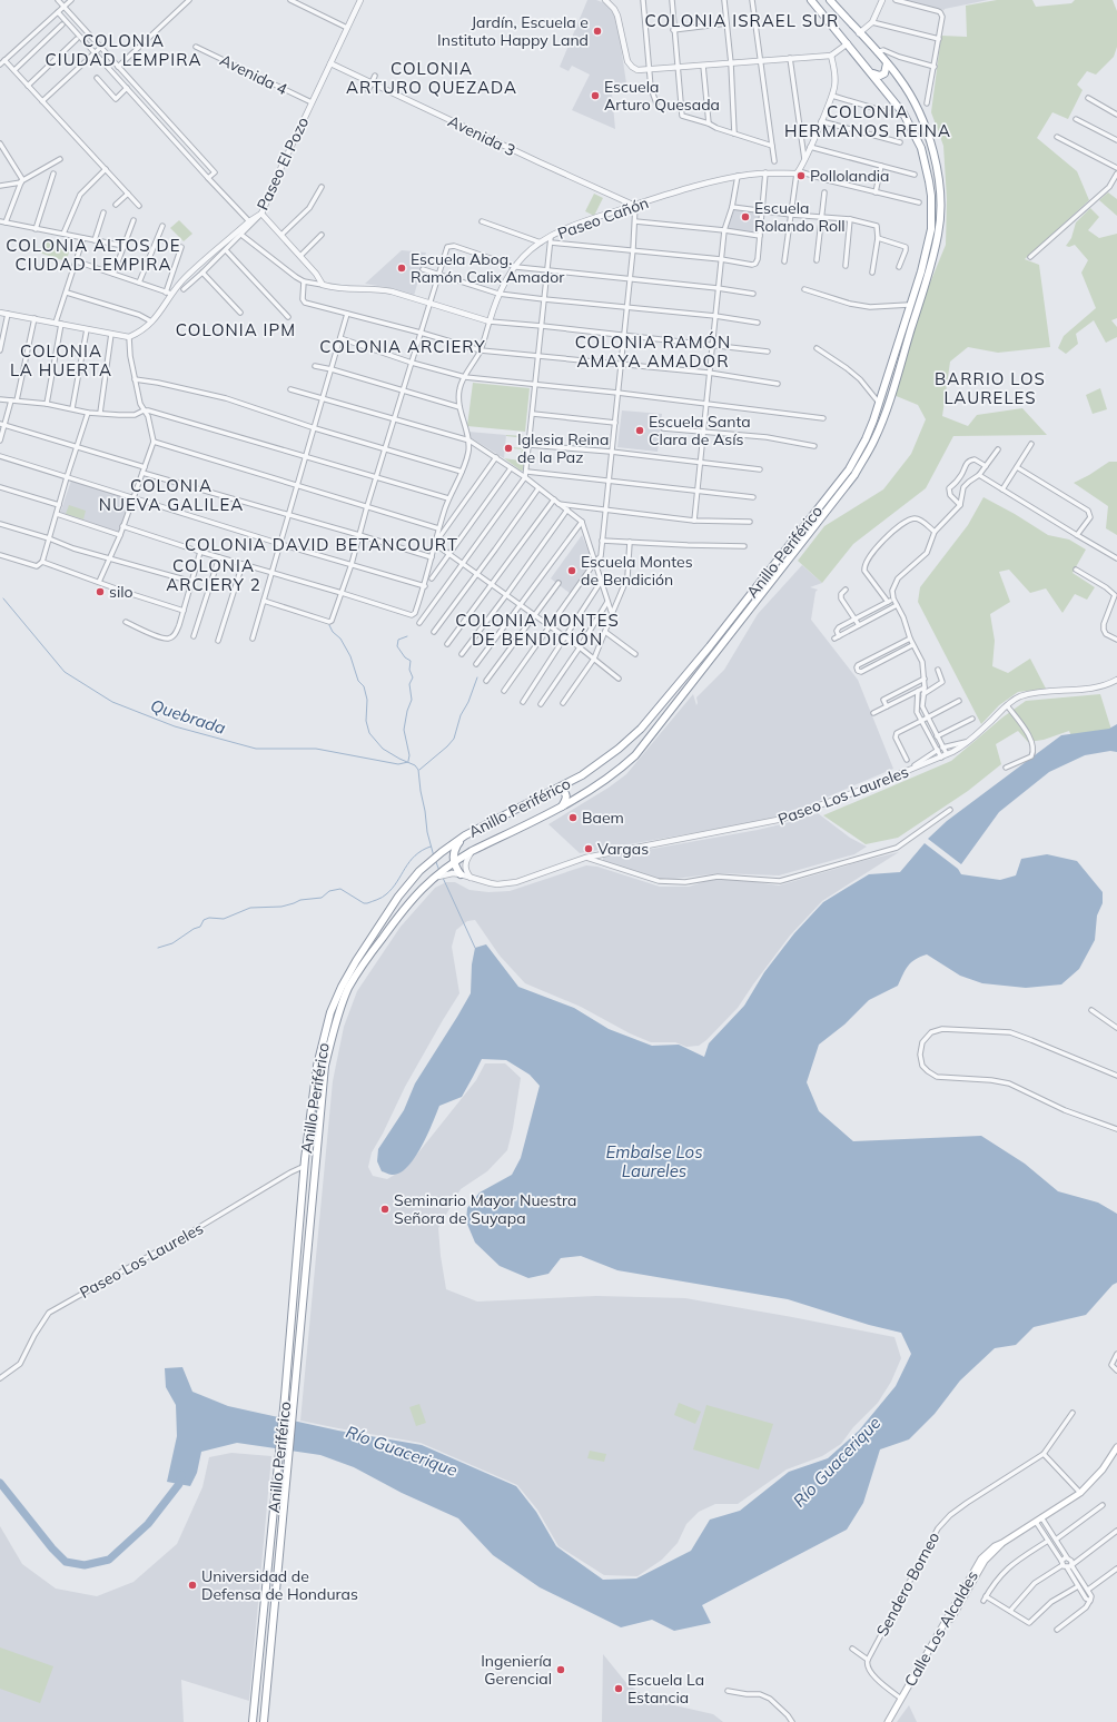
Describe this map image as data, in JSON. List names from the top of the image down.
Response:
{
  "streets": {
    "highway": ["Anillo Periférico"],
    "main road": ["Calle Los Alcaldes"],
    "street": [
      "Avenida 4",
      "Avenida 3",
      "Paseo El Pozo",
      "Paseo Cañón",
      "Paseo Los Laureles",
      "Sendero Borneo"
    ]
  },
  "crossings": [
    ["Avenida 4", "Paseo El Pozo"],
    ["Avenida 3", "Paseo El Pozo"],
    ["Avenida 3", "Paseo Cañón"],
    ["Anillo Periférico", "Paseo Los Laureles"]
  ],
  "districts": [
    "COLONIA ISRAEL SUR",
    "COLONIA CIUDAD LEMPIRA",
    "COLONIA ARTURO QUEZADA",
    "COLONIA HERMANOS REINA",
    "COLONIA ALTOS DE CIUDAD LEMPIRA",
    "COLONIA IPM",
    "COLONIA RAMÓN AMAYA AMADOR",
    "COLONIA ARCIERY",
    "COLONIA LA HUERTA",
    "BARRIO LOS LAURELES",
    "COLONIA NUEVA GALILEA",
    "COLONIA DAVID BETANCOURT",
    "COLONIA ARCIERY 2",
    "COLONIA MONTES DE BENDICIÓN"
  ],
  "water": ["Quebrada", "Embalse Los Laureles", "Río Guacerique"],
  "places": [
    "Jardín, Escuela e Instituto Happy Land",
    "Escuela Arturo Quesada",
    "Pollolandia",
    "Escuela Rolando Roll",
    "Escuela Abog. Ramón Calix Amador",
    "Escuela Santa Clara de Asís",
    "Iglesia Reina de la Paz",
    "Escuela Montes de Bendición",
    "silo",
    "Baem",
    "Vargas",
    "Seminario Mayor Nuestra Señora de Suyapa",
    "Universidad de Defensa de Honduras",
    "Ingeniería Gerencial",
    "Escuela La Estancia"
  ]
}
